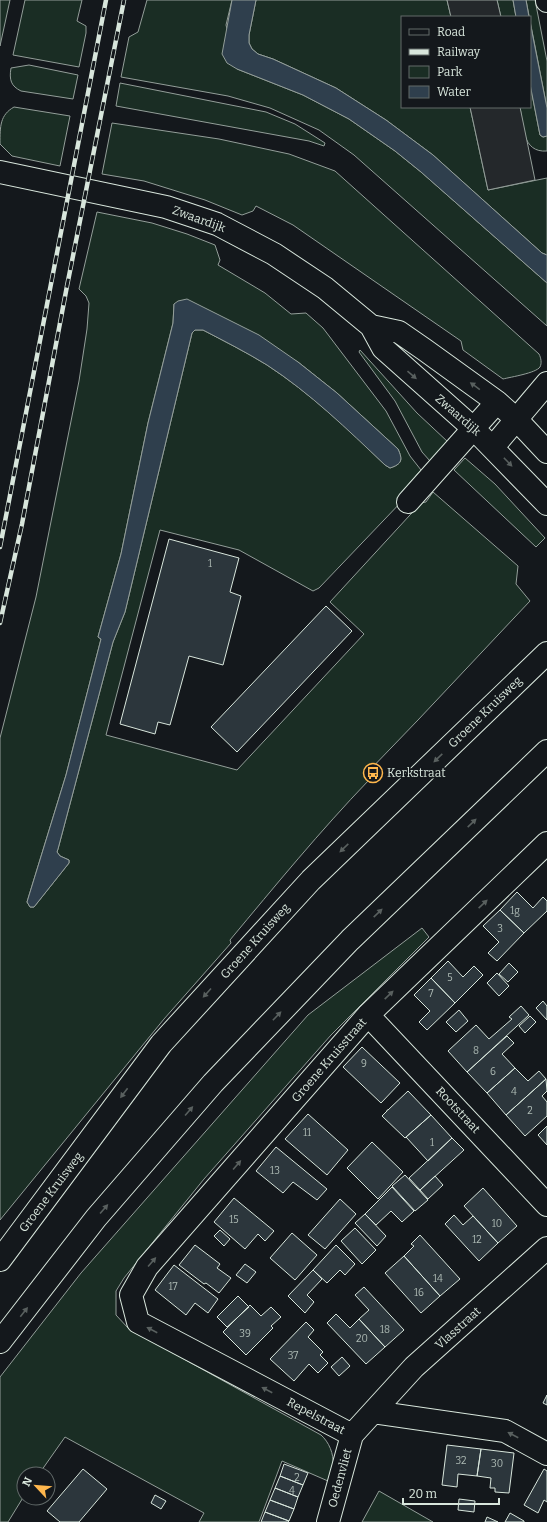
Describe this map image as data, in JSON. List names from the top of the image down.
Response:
{
  "streets": {
    "street": [
      "Zwaardijk",
      "Groene Kruisweg",
      "Groene Kruisstraat",
      "Rootstraat",
      "Vlasstraat",
      "Repelstraat",
      "Oedenvliet"
    ]
  },
  "crossings": [
    ["Groene Kruisstraat", "Rootstraat"],
    ["Groene Kruisstraat", "Repelstraat"],
    ["Vlasstraat", "Repelstraat"],
    ["Repelstraat", "Oedenvliet"]
  ],
  "one_way": ["Repelstraat"],
  "places": {
    "bus stop": ["Kerkstraat"]
  },
  "house_numbers": [
    "1",
    "1g",
    "3",
    "5",
    "7",
    "8",
    "9",
    "6",
    "4",
    "2",
    "11",
    "1",
    "13",
    "15",
    "10",
    "12",
    "14",
    "17",
    "16",
    "18",
    "39",
    "20",
    "37",
    "32",
    "30",
    "2",
    "4"
  ],
  "legend": [
    "Road",
    "Railway",
    "Park",
    "Water"
  ],
  "scale_bar": "20 m",
  "north": "top left"
}
